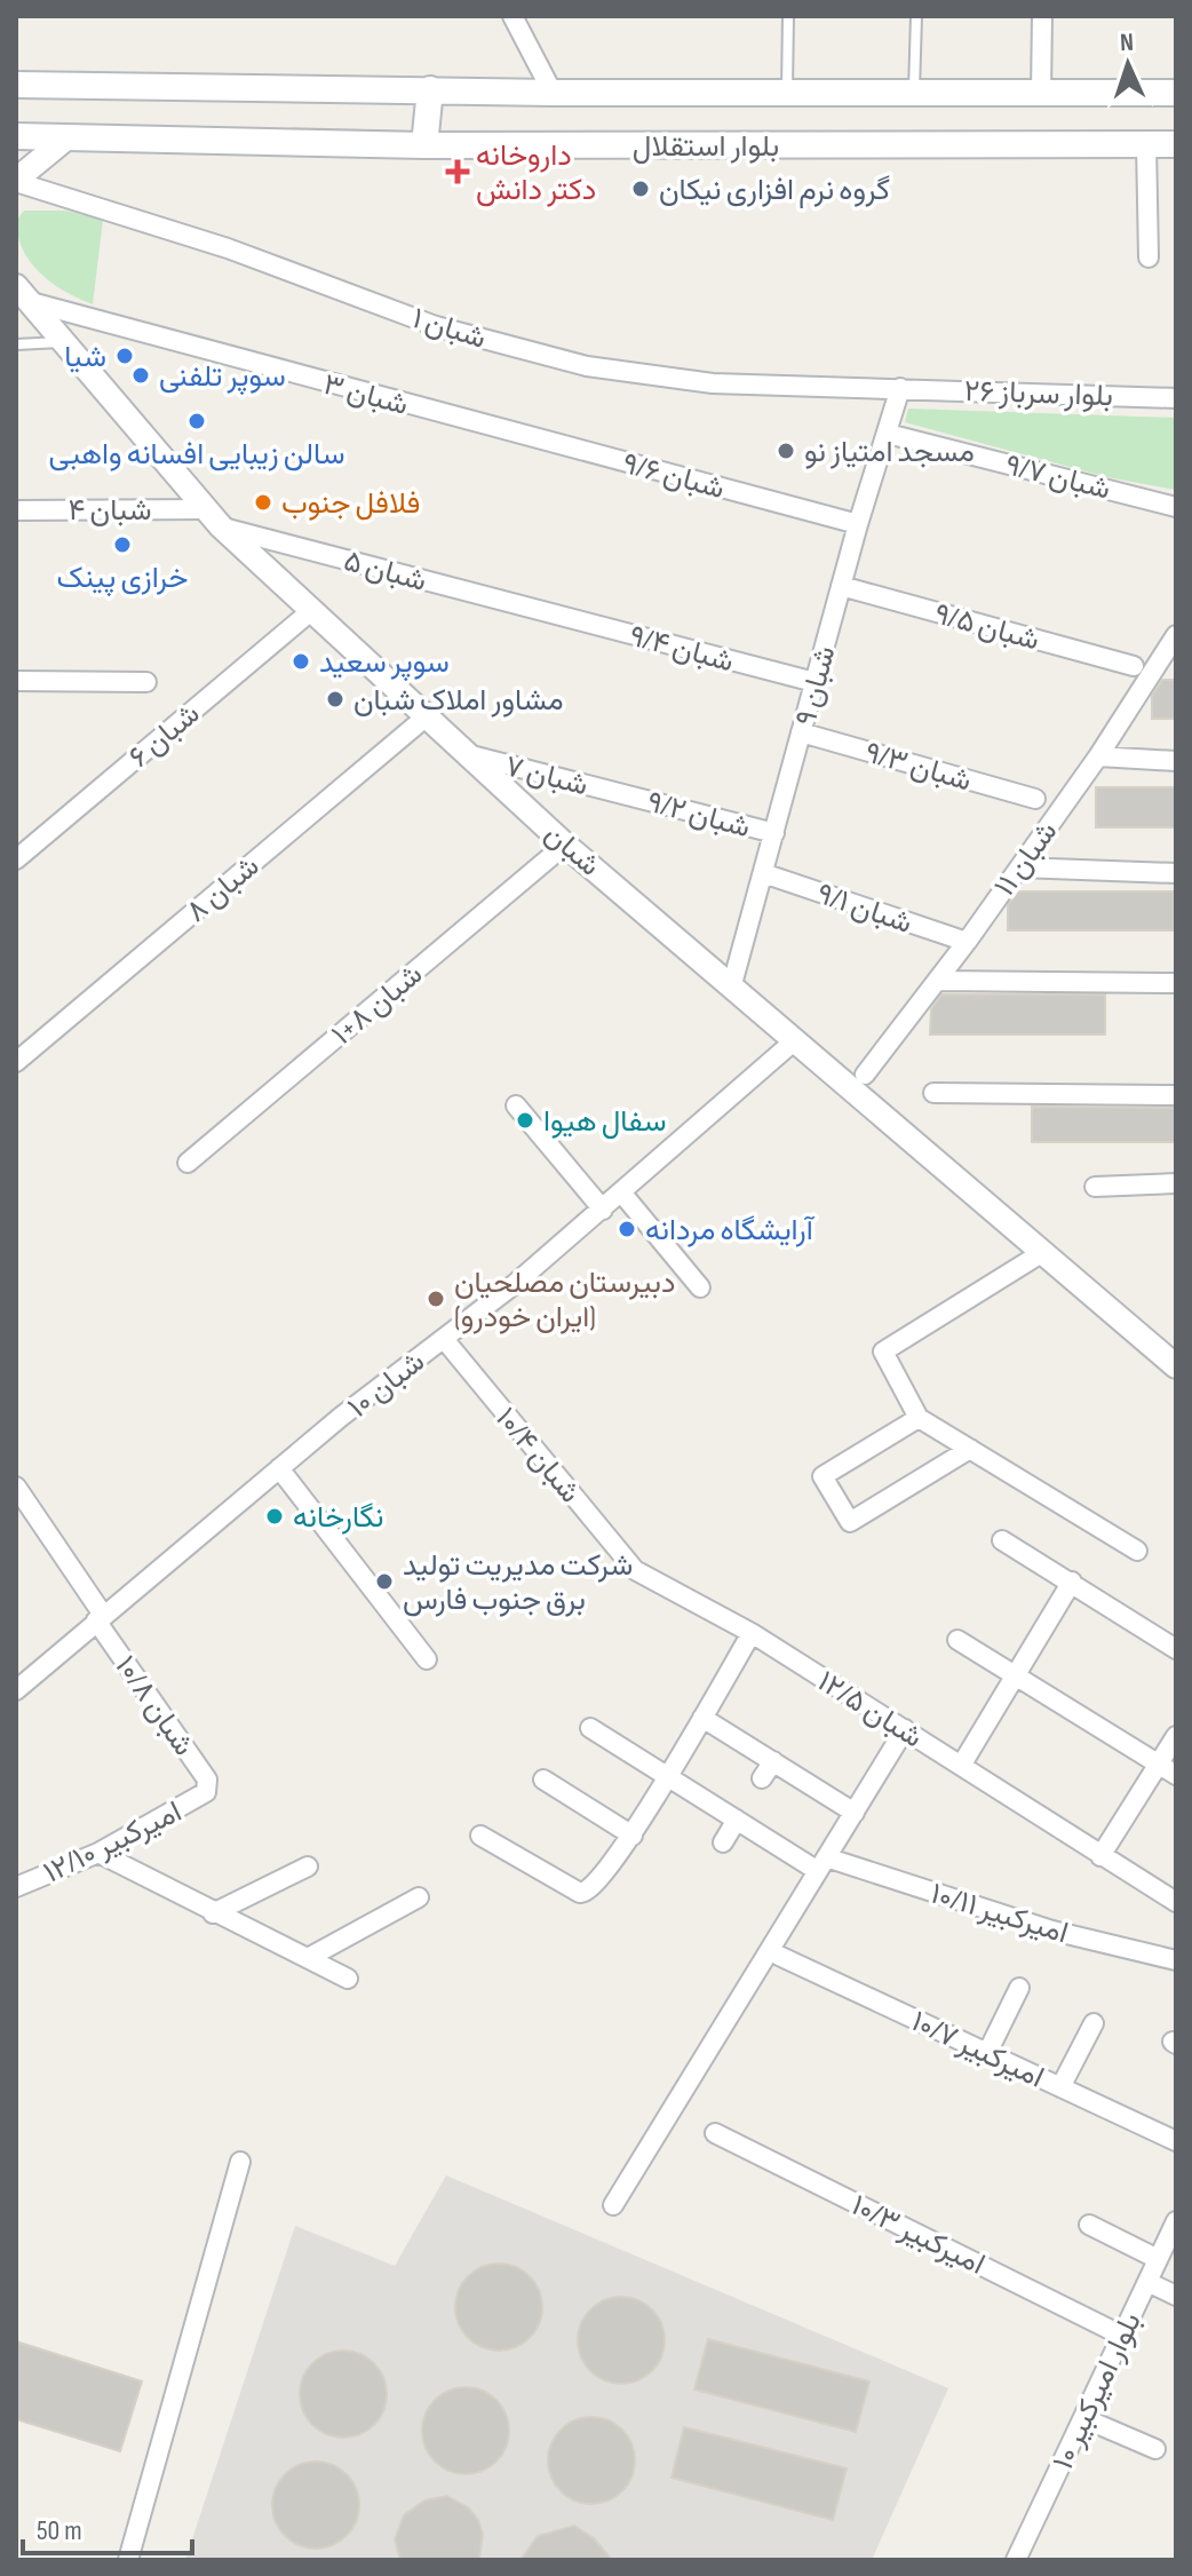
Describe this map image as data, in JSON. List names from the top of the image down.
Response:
{
  "streets": {
    "main road": ["بلوار استقلال"],
    "street": [
      "۱ شبان",
      "۲۶ بلوار سرباز",
      "۳ شبان",
      "۹/۶ شبان",
      "۹/۷ شبان",
      "۴ شبان",
      "۵ شبان",
      "۹/۵ شبان",
      "۹/۴ شبان",
      "۹ شبان",
      "۶ شبان",
      "۹/۳ شبان",
      "۷ شبان",
      "۹/۲ شبان",
      "شبان",
      "۱۱ شبان",
      "۸ شبان",
      "۹/۱ شبان",
      "۱+۸ شبان",
      "۱۰ شبان",
      "۱۰/۴ شبان",
      "۱۰/۸ شبان",
      "۱۲/۵ شبان",
      "۱۲/۱۰ امیرکبیر",
      "۱۰/۱۱ امیرکبیر",
      "۱۰/۷ امیرکبیر",
      "۱۰/۳ امیرکبیر",
      "۱۰ بلوار امیرکبیر"
    ]
  },
  "crossings": [
    ["۱ شبان", "۲۶ بلوار سرباز"],
    ["۱ شبان", "۹ شبان"],
    ["۲۶ بلوار سرباز", "۹ شبان"],
    ["۳ شبان", "۹/۶ شبان"],
    ["۳ شبان", "شبان"],
    ["۹/۶ شبان", "۹ شبان"],
    ["۹/۷ شبان", "۹ شبان"],
    ["۴ شبان", "شبان"],
    ["۵ شبان", "۹/۴ شبان"],
    ["۵ شبان", "شبان"],
    ["۹/۵ شبان", "۹ شبان"],
    ["۹/۴ شبان", "۹ شبان"],
    ["۹ شبان", "۹/۳ شبان"],
    ["۹ شبان", "۹/۲ شبان"],
    ["۹ شبان", "شبان"],
    ["۹ شبان", "۹/۱ شبان"],
    ["۶ شبان", "شبان"],
    ["۷ شبان", "۹/۲ شبان"],
    ["۷ شبان", "شبان"],
    ["شبان", "۸ شبان"],
    ["شبان", "۱+۸ شبان"],
    ["شبان", "۱۰ شبان"],
    ["۱۱ شبان", "۹/۱ شبان"],
    ["۱۰ شبان", "۱۰/۴ شبان"],
    ["۱۰ شبان", "۱۰/۸ شبان"],
    ["۱۰/۴ شبان", "۱۲/۵ شبان"],
    ["۱۰/۸ شبان", "۱۲/۱۰ امیرکبیر"],
    ["۱۰/۳ امیرکبیر", "۱۰ بلوار امیرکبیر"]
  ],
  "places": {
    "health": ["داروخانه دکتر دانش"],
    "other": [
      "گروه نرم افزاری نیکان",
      "شیا",
      "سوپر تلفنی",
      "سالن زیبایی افسانه واهبی",
      "مسجد امتیاز نو",
      "فلافل جنوب",
      "خرازی پینک",
      "سوپر سعید",
      "مشاور املاک شبان",
      "سفال هیوا",
      "آرایشگاه مردانه",
      "دبیرستان مصلحیان (ایران خودرو)",
      "نگارخانه",
      "شرکت مدیریت تولید برق جنوب فارس"
    ]
  },
  "scale_bar": "50 m",
  "north": "top"
}
